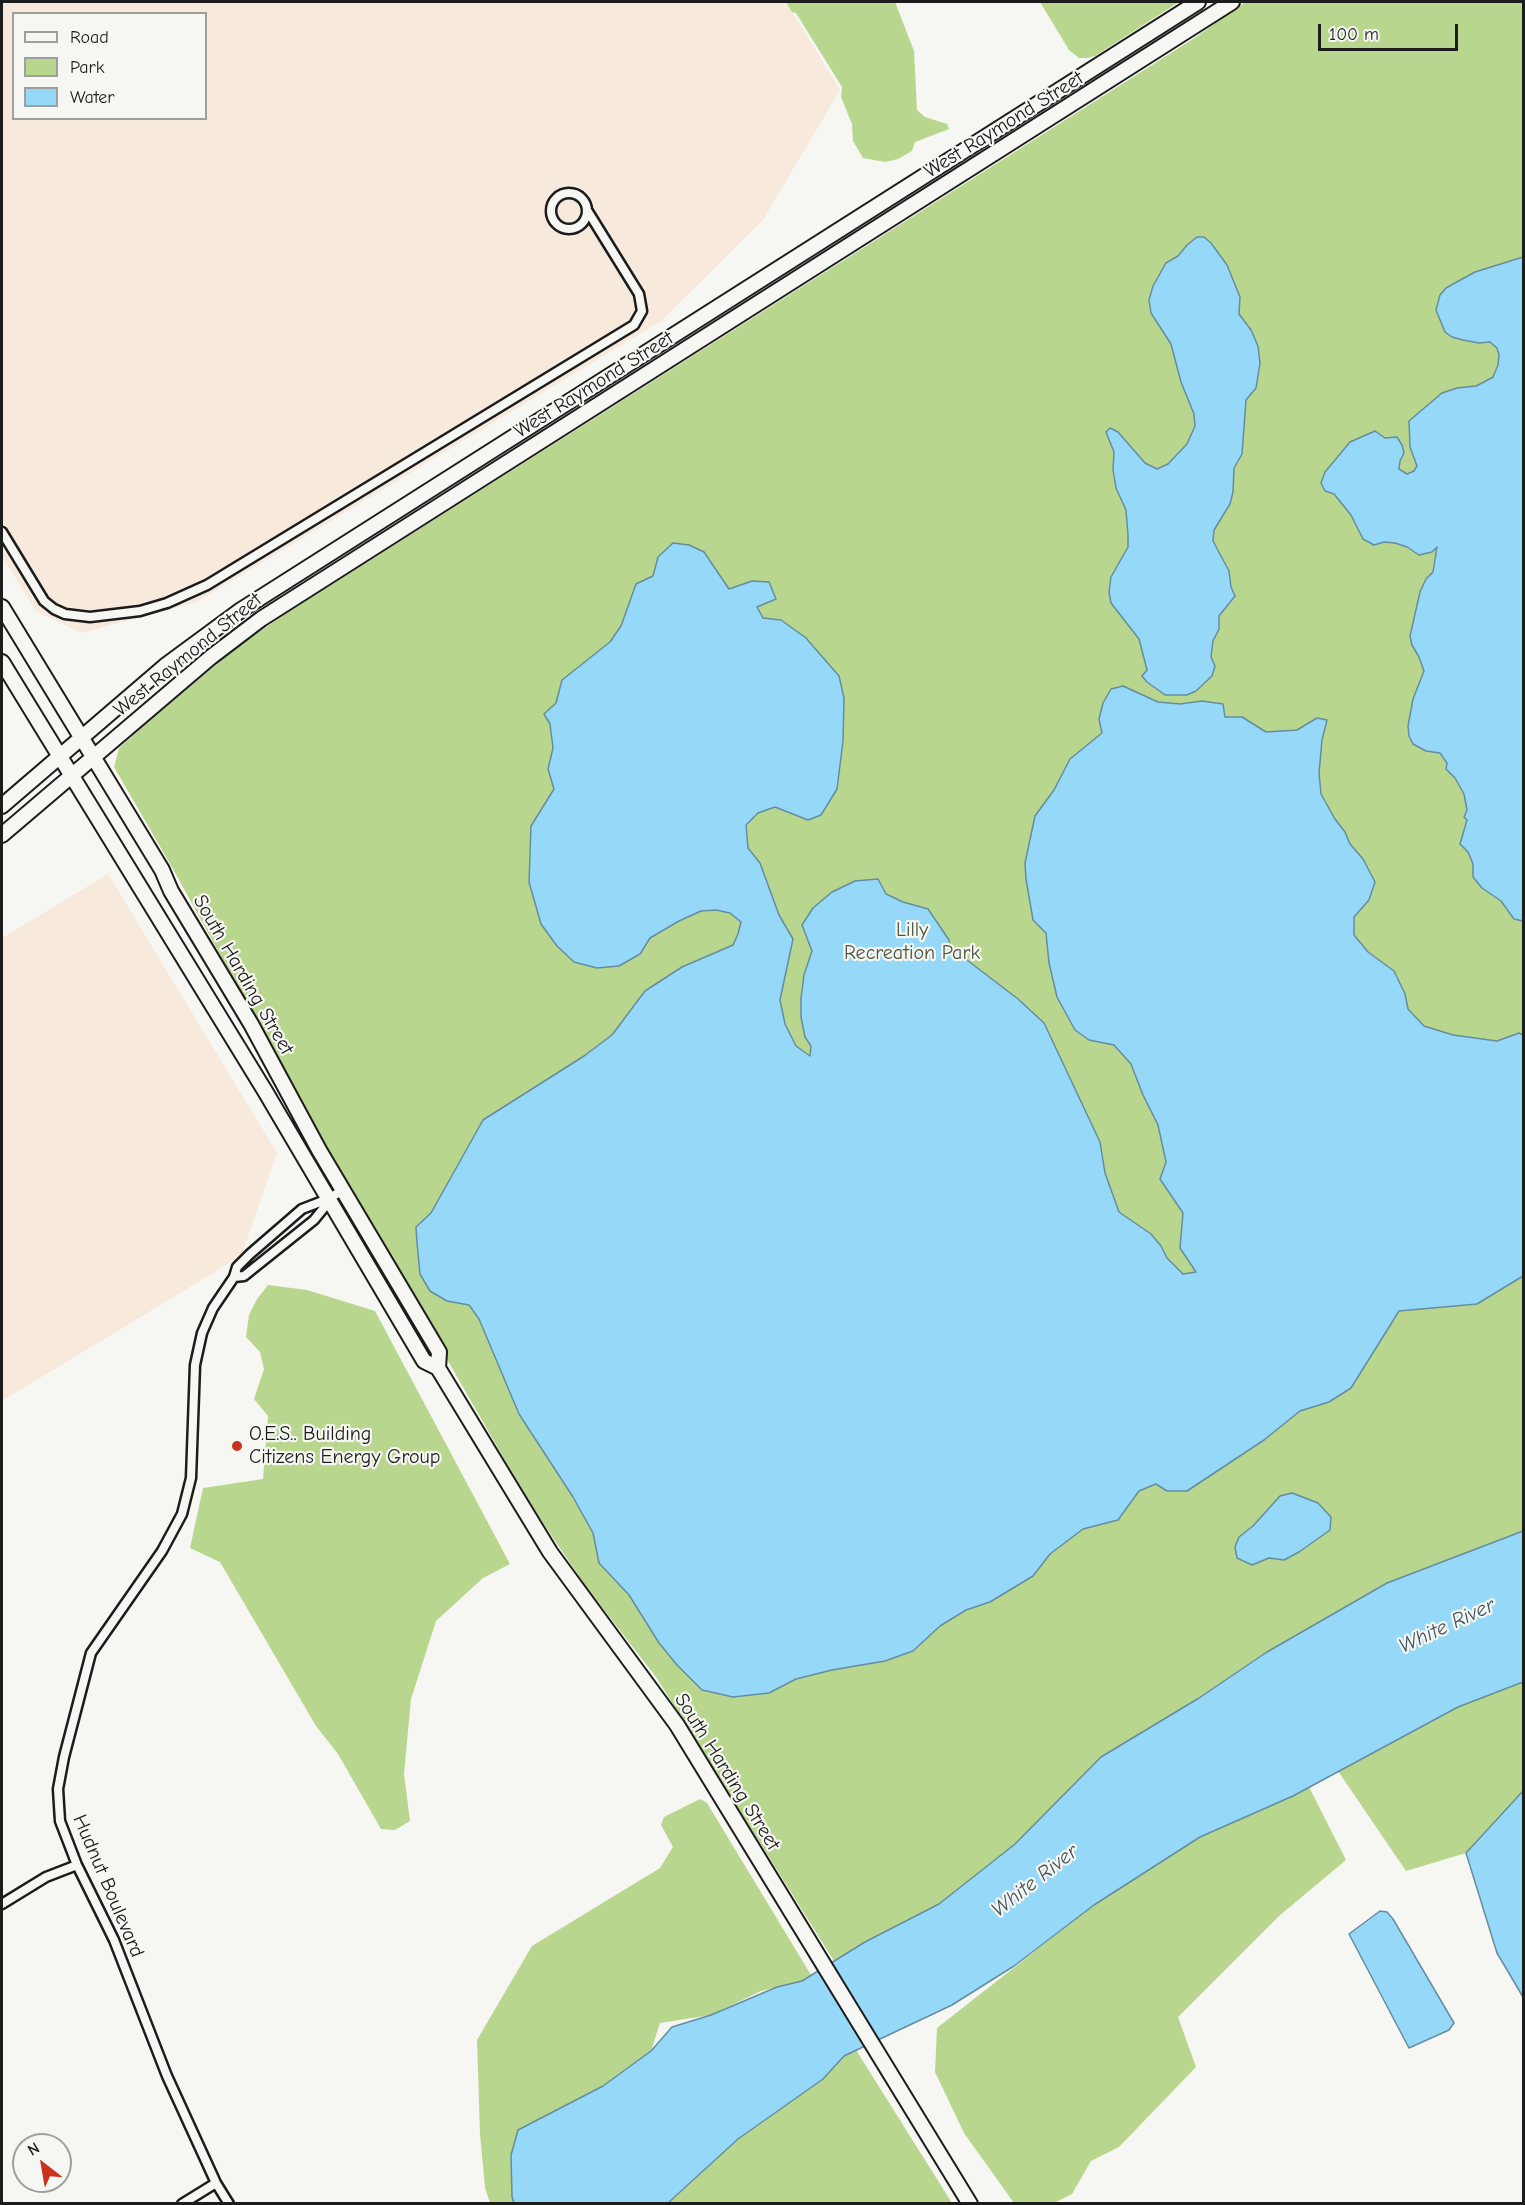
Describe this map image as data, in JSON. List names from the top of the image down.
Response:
{
  "streets": {
    "main road": ["West Raymond Street", "South Harding Street"],
    "street": ["Hudnut Boulevard"]
  },
  "crossings": [
    ["West Raymond Street", "South Harding Street"],
    ["South Harding Street", "Hudnut Boulevard"]
  ],
  "water": ["White River"],
  "parks": ["Lilly Recreation Park"],
  "places": ["O.E.S.. Building Citizens Energy Group"],
  "legend": ["Road", "Park", "Water"],
  "scale_bar": "100 m",
  "north": "top left"
}
